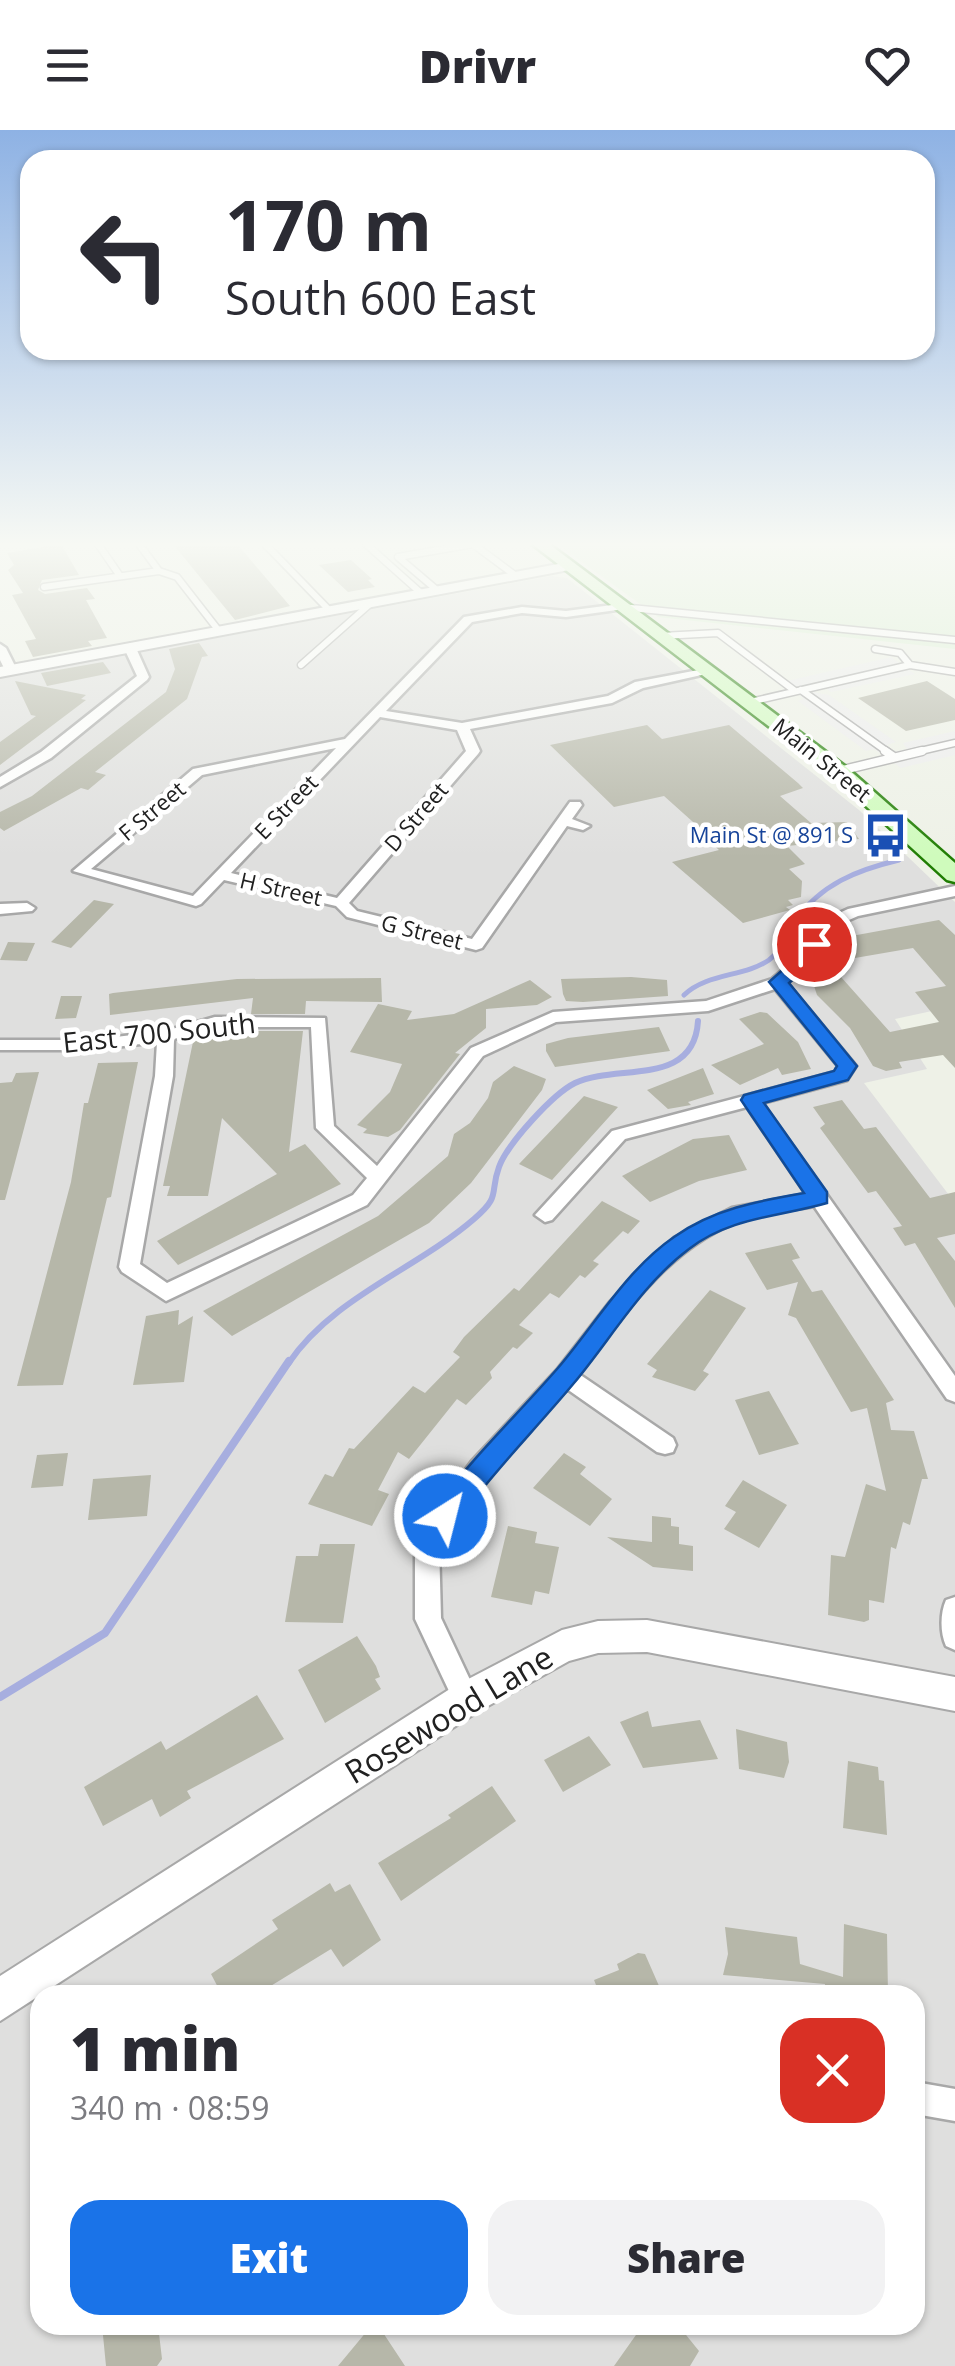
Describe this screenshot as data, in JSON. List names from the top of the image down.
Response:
{
  "streets": {
    "main road": ["Main Street"],
    "street": [
      "E Street",
      "F Street",
      "D Street",
      "H Street",
      "G Street",
      "East 700 South",
      "Rosewood Lane"
    ]
  },
  "crossings": [
    ["E Street", "F Street"],
    ["E Street", "H Street"],
    ["D Street", "H Street"],
    ["D Street", "G Street"],
    ["H Street", "G Street"]
  ],
  "places": {
    "bus stop": ["Main St @ 891 S"]
  },
  "page": {
    "header": "Drivr",
    "turn": ["170 m", "South 600 East"],
    "heading": ["1 min", "340 m · 08:59"],
    "buttons": ["Exit", "Share"]
  }
}
